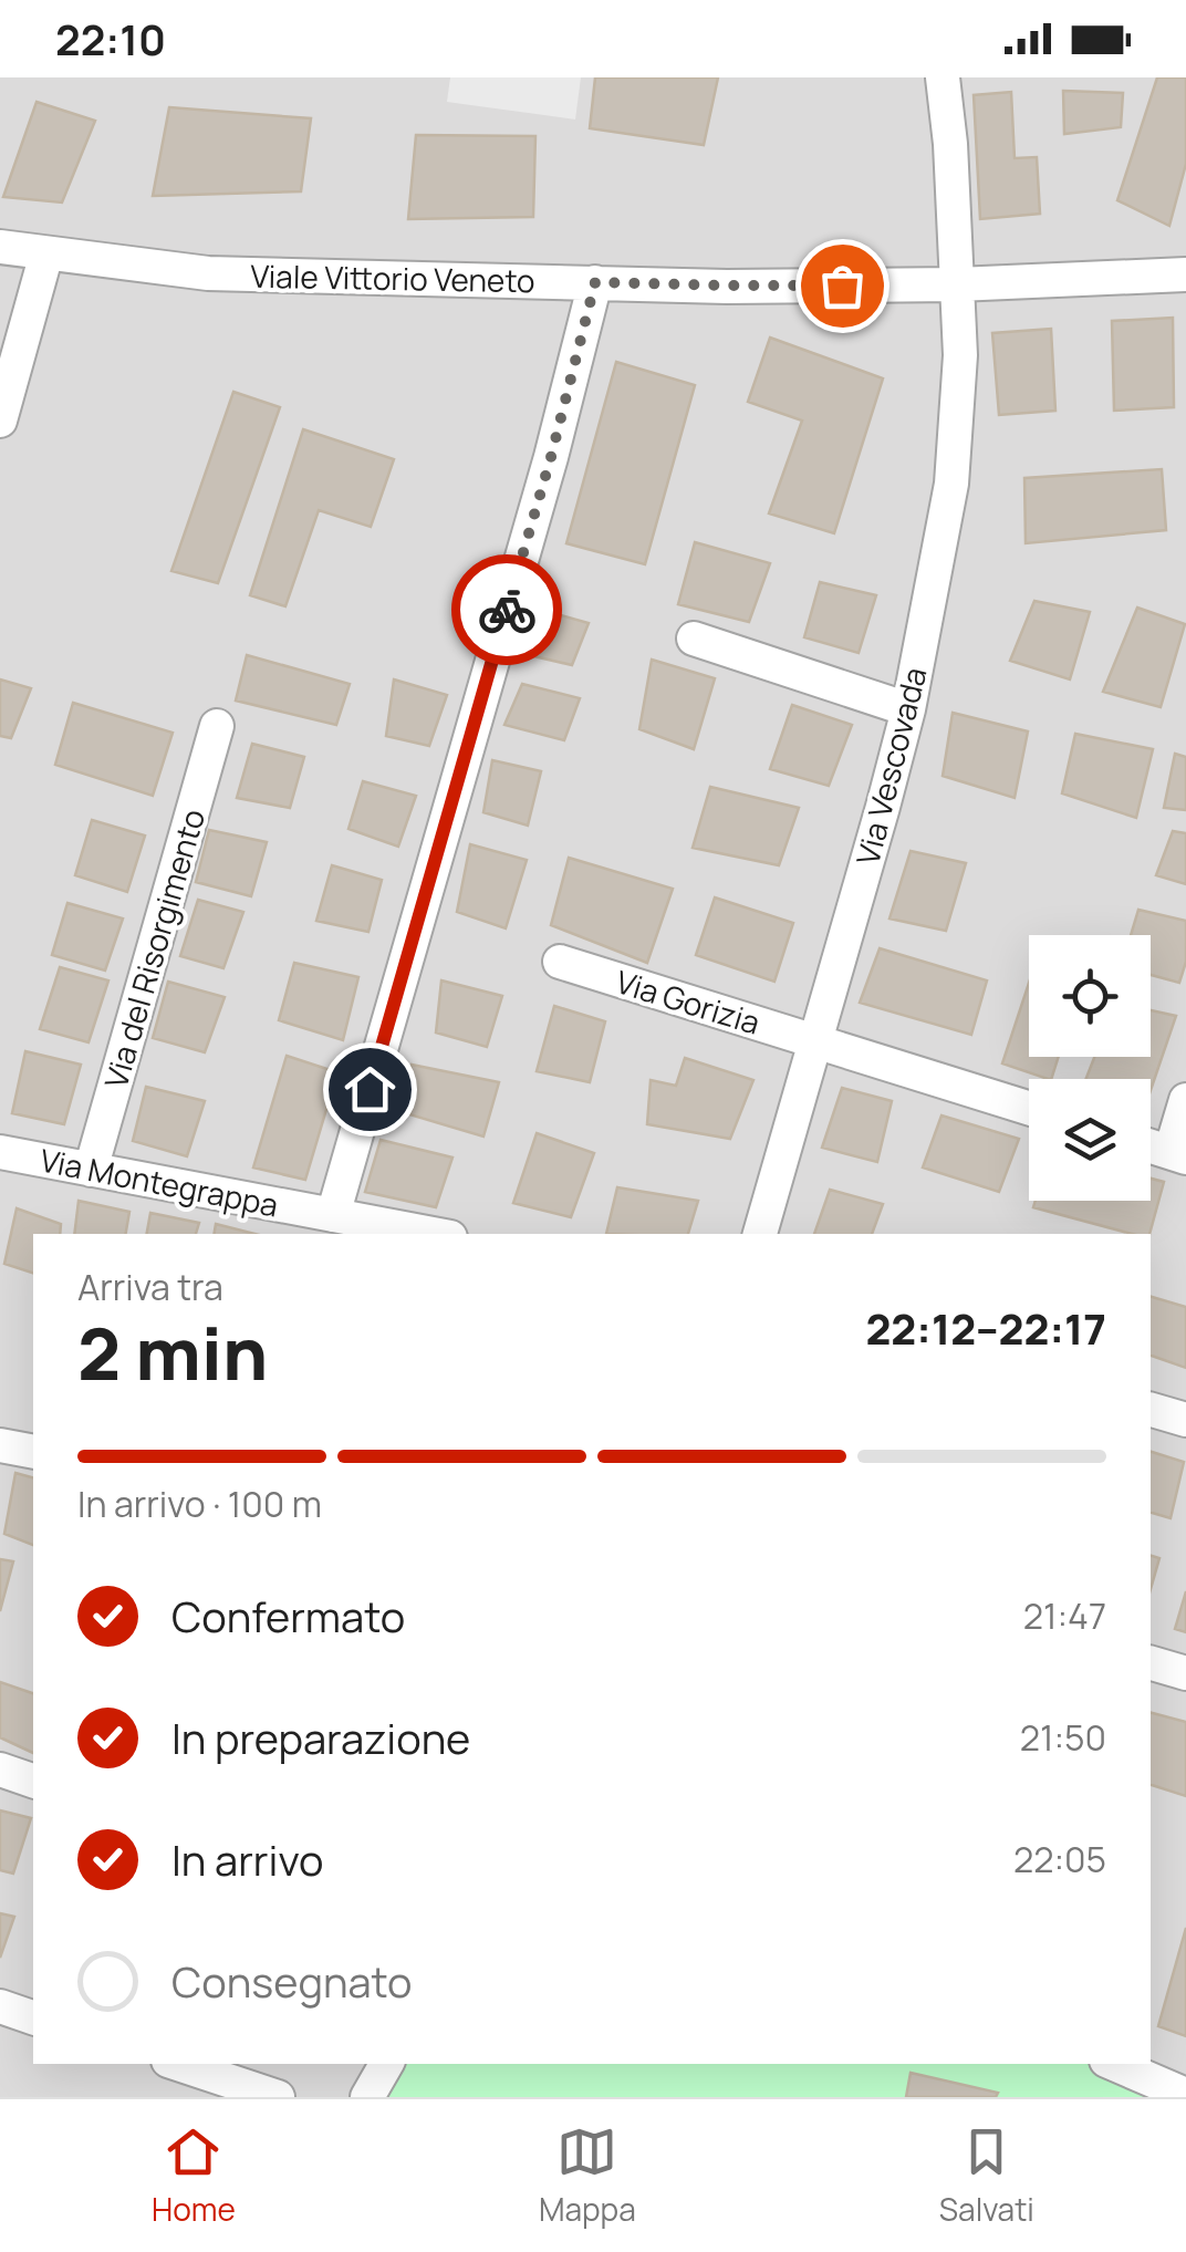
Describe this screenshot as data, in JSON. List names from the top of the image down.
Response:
{
  "streets": {
    "street": [
      "Viale Vittorio Veneto",
      "Via Vescovada",
      "Via del Risorgimento",
      "Via Gorizia",
      "Via Montegrappa"
    ]
  },
  "crossings": [
    ["Viale Vittorio Veneto", "Via Vescovada"],
    ["Via Vescovada", "Via Gorizia"],
    ["Via del Risorgimento", "Via Montegrappa"]
  ],
  "page": {
    "status": "22:10",
    "heading": ["2 min", "Arriva tra", "22:12–22:17"],
    "bar": "In arrivo · 100 m",
    "list": [
      ["Confermato", "21:47"],
      ["In preparazione", "21:50"],
      ["In arrivo", "22:05"],
      "Consegnato"
    ],
    "tabs": ["Home", "Mappa", "Salvati"]
  }
}
